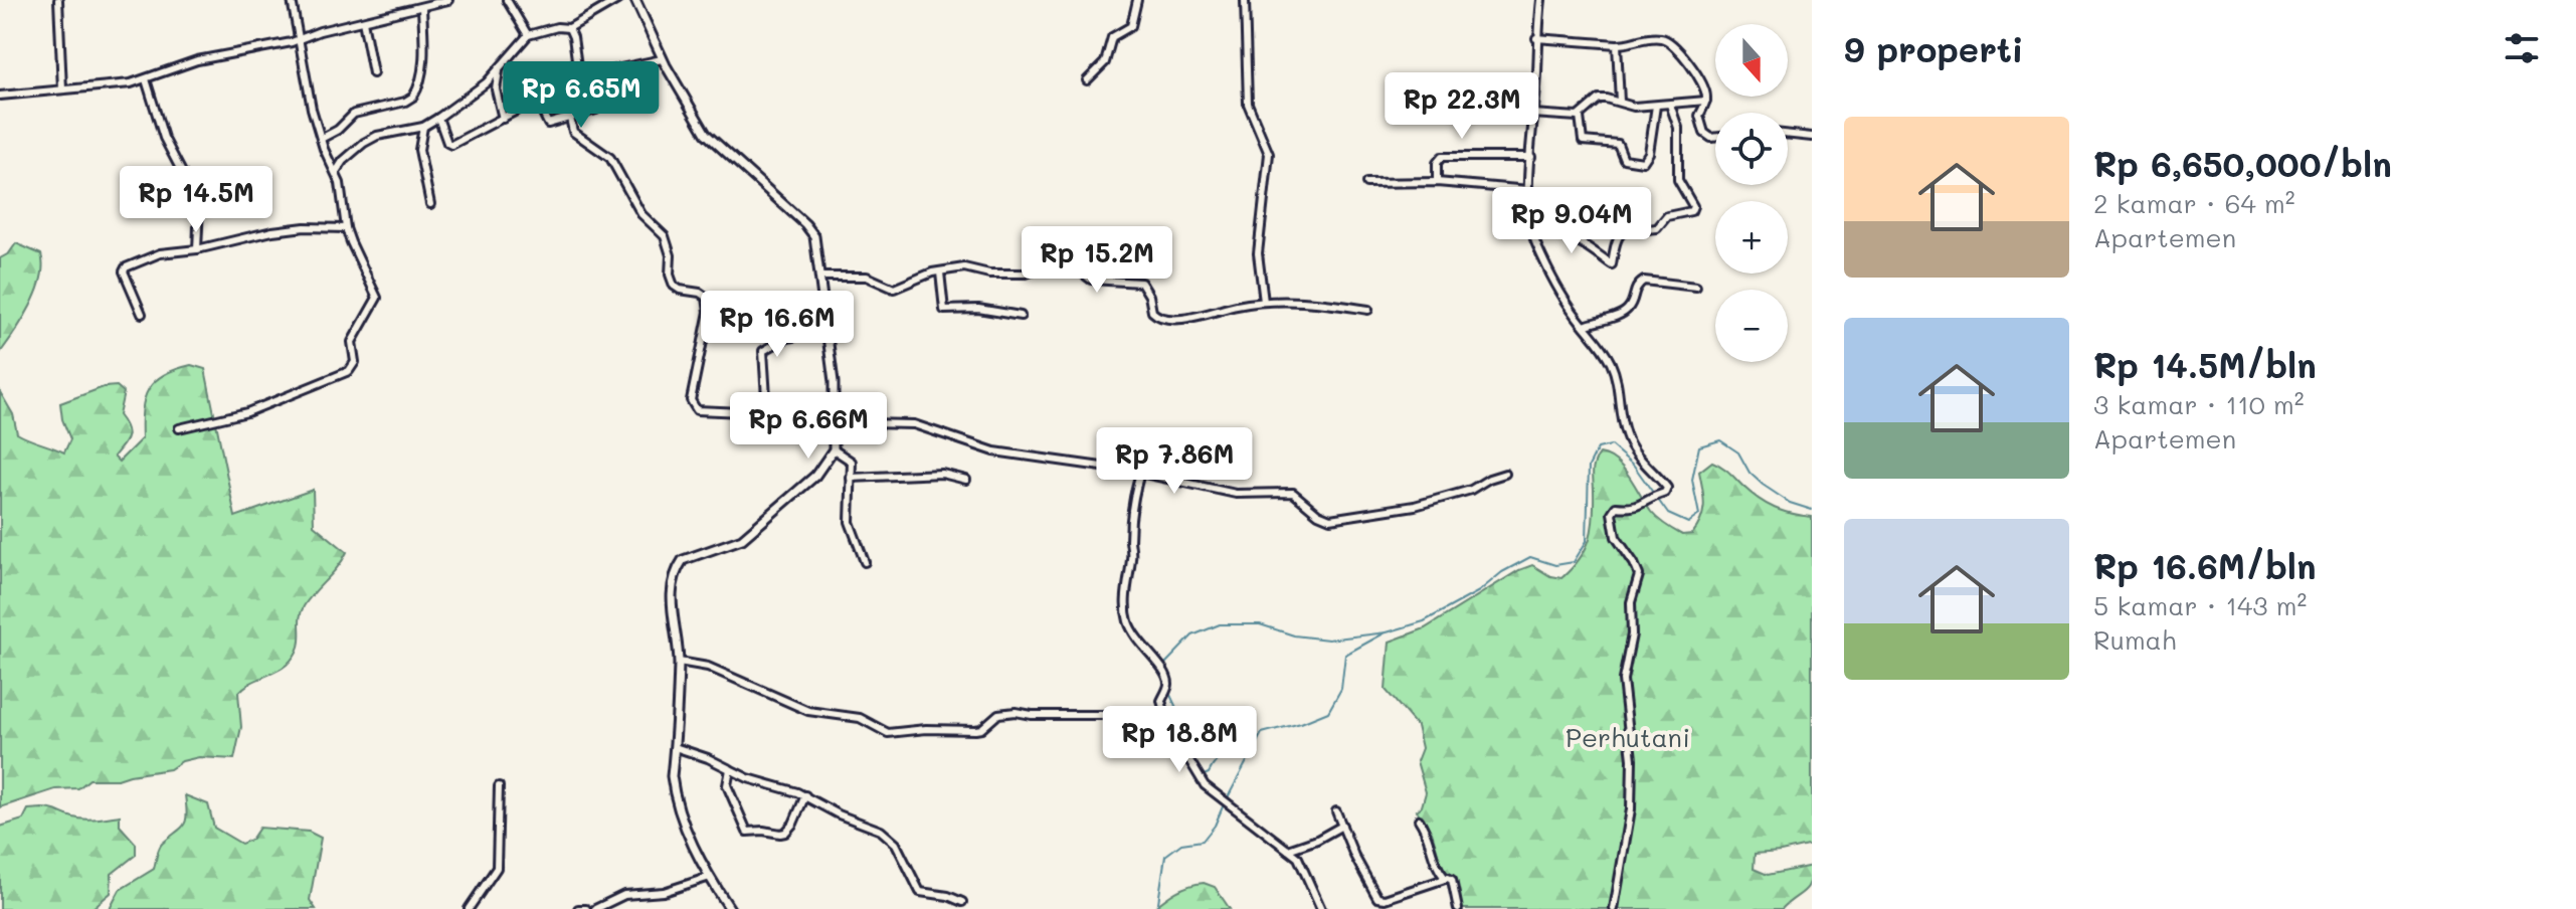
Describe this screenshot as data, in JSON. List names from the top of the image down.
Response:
{
  "parks": ["Perhutani"],
  "north": "bottom",
  "page": {
    "heading": "9 properti",
    "map_buttons": ["+", "−"],
    "price": [
      "Rp 6.65M",
      "Rp 22.3M",
      "Rp 14.5M",
      "Rp 9.04M",
      "Rp 15.2M",
      "Rp 16.6M",
      "Rp 6.66M",
      "Rp 7.86M",
      "Rp 18.8M"
    ],
    "list": [
      {
        "name": "Rp 6,650,000/bln",
        "note": "2 kamar · 64 m² · Apartemen"
      },
      {
        "name": "Rp 14.5M/bln",
        "note": "3 kamar · 110 m² · Apartemen"
      },
      {
        "name": "Rp 16.6M/bln",
        "note": "5 kamar · 143 m² · Rumah"
      }
    ]
  }
}
